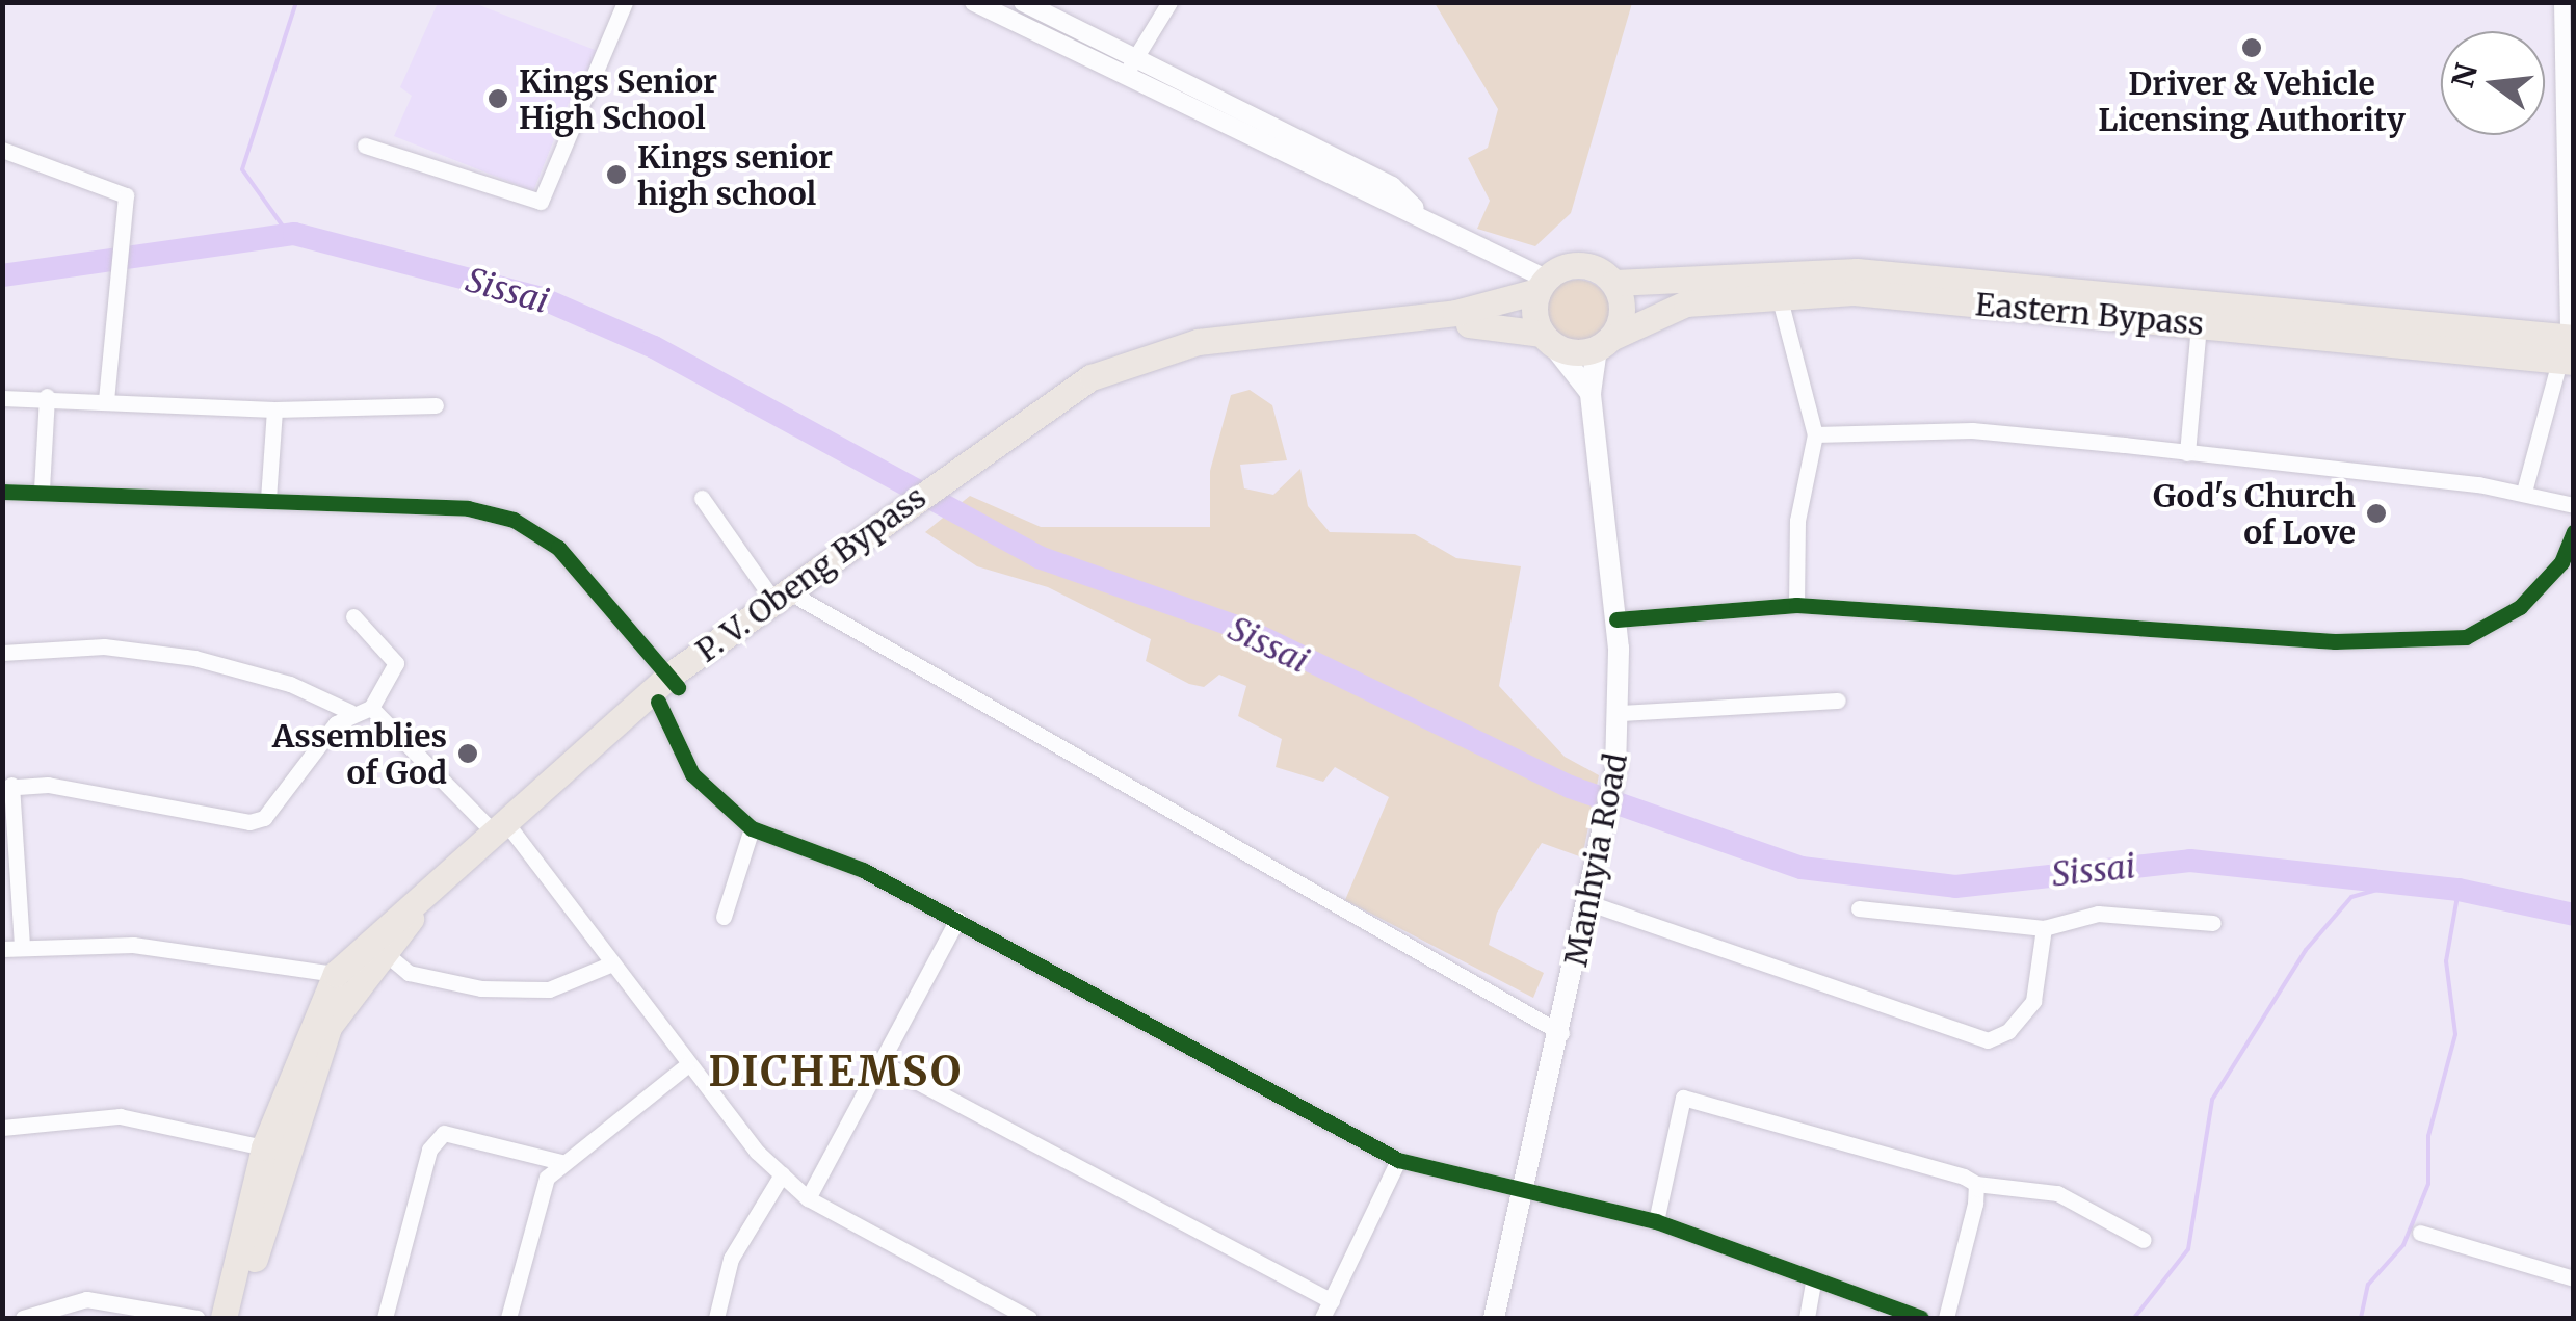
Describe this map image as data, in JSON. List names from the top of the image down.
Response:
{
  "streets": {
    "highway": ["Eastern Bypass", "P. V. Obeng Bypass"],
    "main road": ["Manhyia Road"]
  },
  "crossings": [
    ["Eastern Bypass", "P. V. Obeng Bypass"],
    ["Eastern Bypass", "Manhyia Road"],
    ["P. V. Obeng Bypass", "Manhyia Road"]
  ],
  "districts": ["DICHEMSO"],
  "water": ["Sissai"],
  "places": [
    "Driver & Vehicle Licensing Authority",
    "Kings Senior High School",
    "Kings senior high school",
    "God's Church of Love",
    "Assemblies of God"
  ],
  "north": "left"
}
